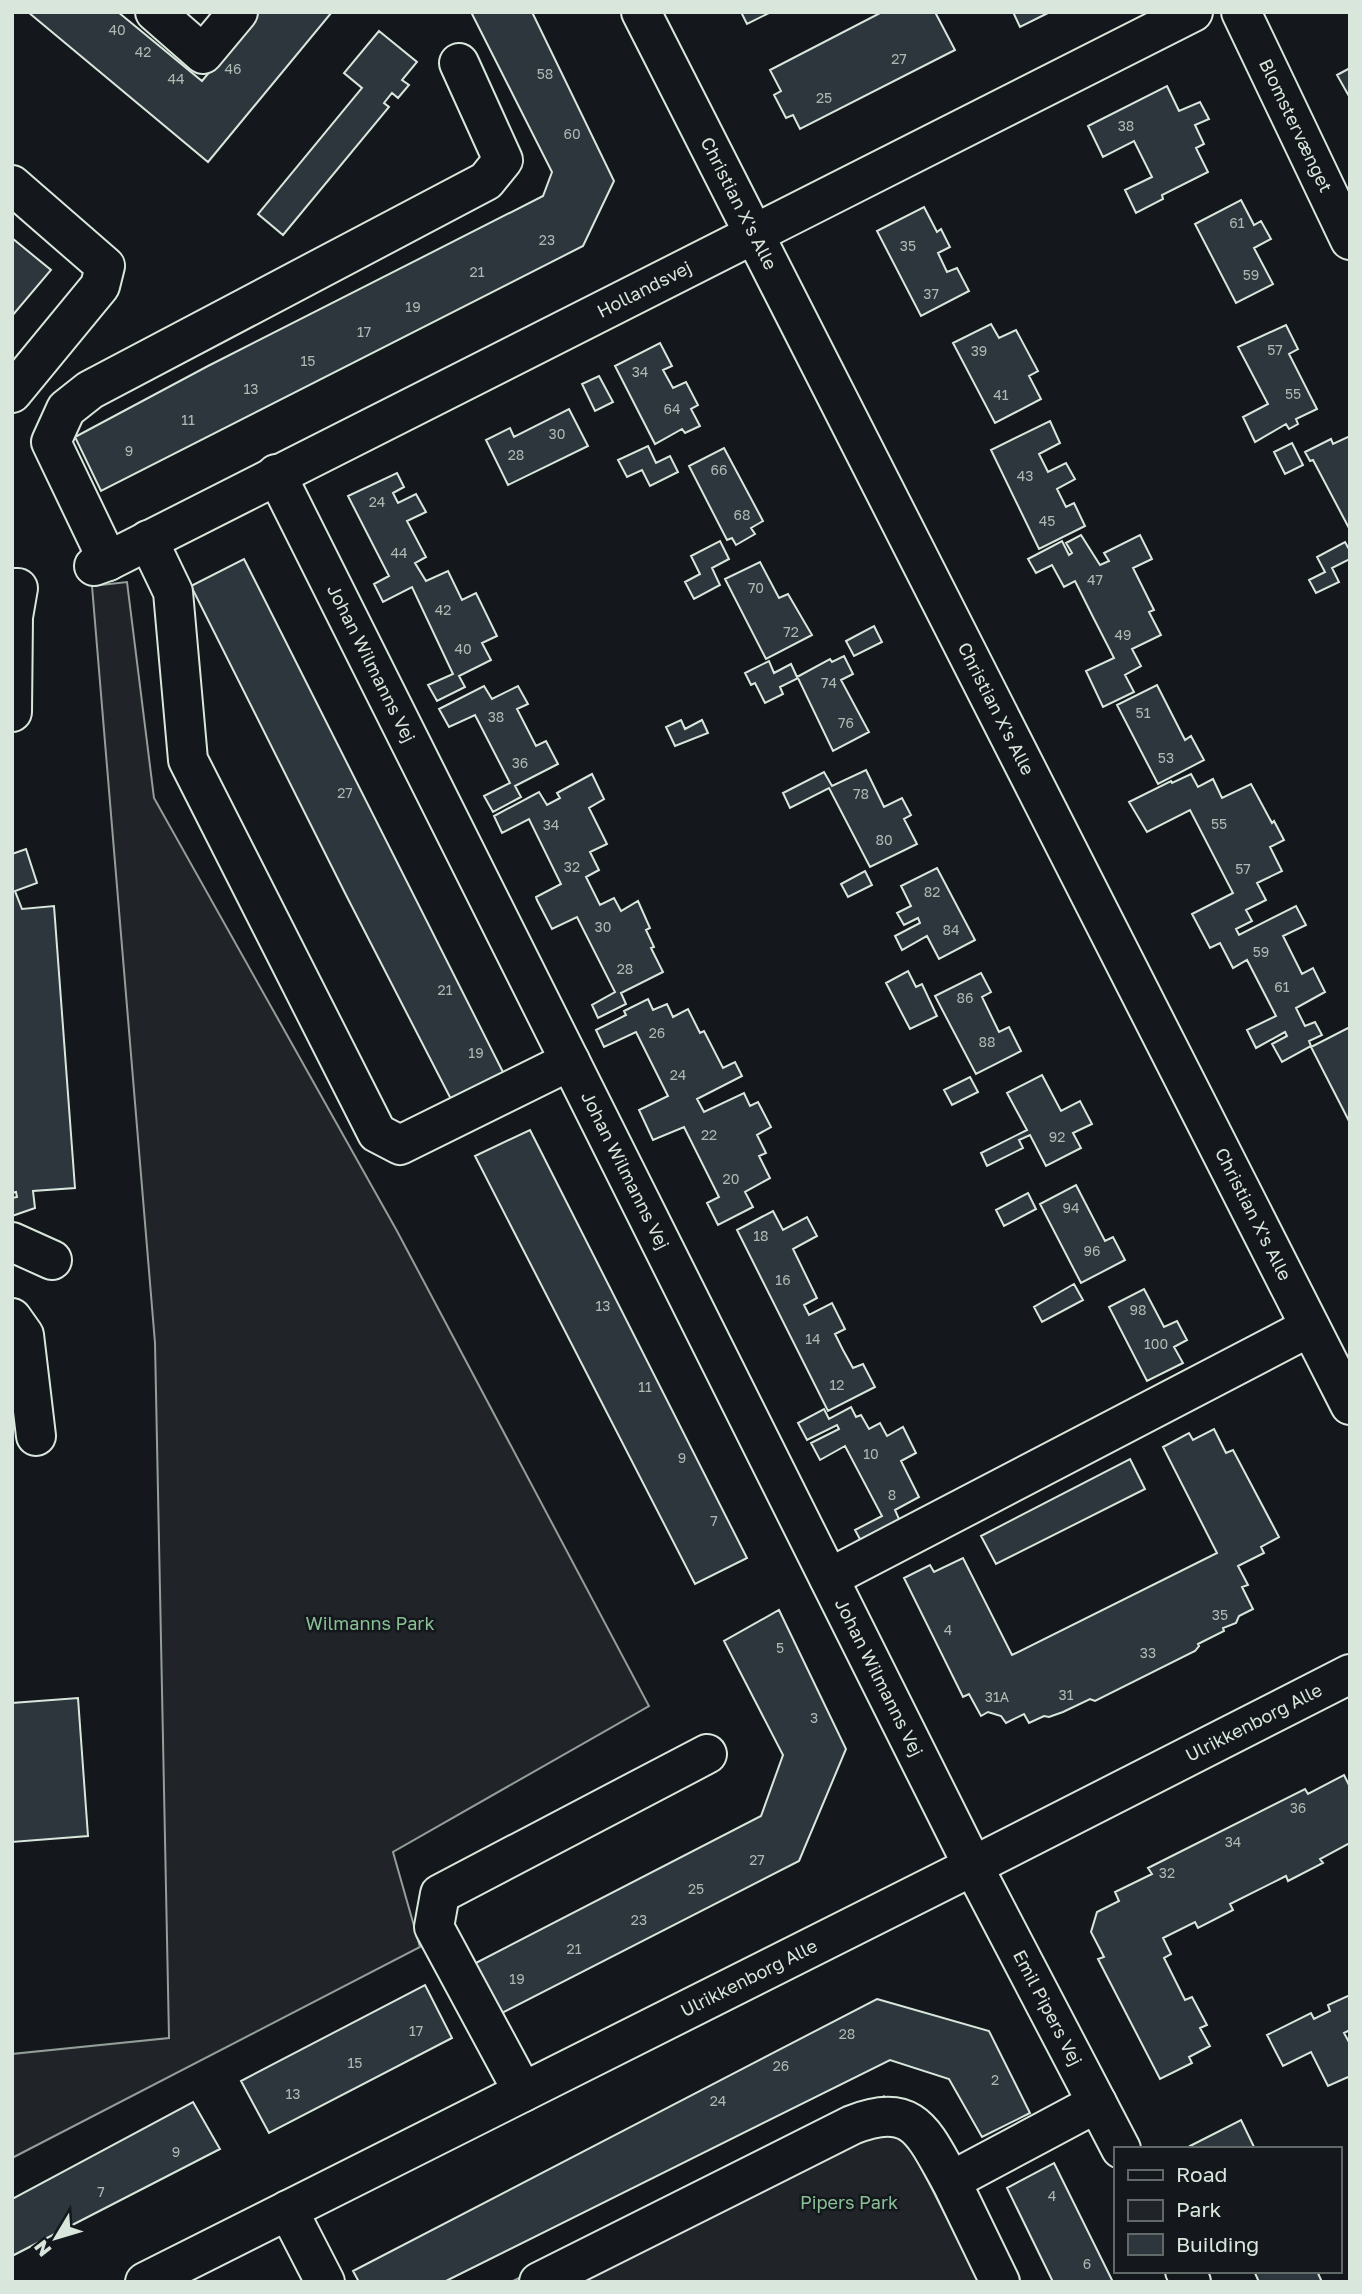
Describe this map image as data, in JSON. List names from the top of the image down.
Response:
{
  "streets": {
    "street": [
      "Blomstervænget",
      "Christian X's Alle",
      "Hollandsvej",
      "Johan Wilmanns Vej",
      "Ulrikkenborg Alle",
      "Emil Pipers Vej"
    ]
  },
  "crossings": [
    ["Christian X's Alle", "Hollandsvej"],
    ["Hollandsvej", "Johan Wilmanns Vej"],
    ["Johan Wilmanns Vej", "Ulrikkenborg Alle"],
    ["Johan Wilmanns Vej", "Emil Pipers Vej"],
    ["Ulrikkenborg Alle", "Emil Pipers Vej"]
  ],
  "parks": ["Wilmanns Park", "Pipers Park"],
  "house_numbers": [
    "40",
    "42",
    "27",
    "46",
    "58",
    "44",
    "25",
    "38",
    "60",
    "61",
    "23",
    "35",
    "21",
    "59",
    "37",
    "19",
    "17",
    "57",
    "39",
    "15",
    "34",
    "13",
    "55",
    "41",
    "64",
    "11",
    "30",
    "9",
    "28",
    "66",
    "43",
    "24",
    "68",
    "45",
    "44",
    "47",
    "70",
    "42",
    "72",
    "49",
    "40",
    "74",
    "51",
    "38",
    "76",
    "53",
    "36",
    "27",
    "78",
    "55",
    "34",
    "80",
    "32",
    "57",
    "82",
    "30",
    "84",
    "59",
    "28",
    "61",
    "21",
    "86",
    "26",
    "88",
    "19",
    "24",
    "22",
    "92",
    "20",
    "94",
    "18",
    "96",
    "16",
    "13",
    "98",
    "14",
    "100",
    "12",
    "11",
    "10",
    "9",
    "8",
    "7",
    "35",
    "4",
    "5",
    "33",
    "31",
    "31A",
    "3",
    "36",
    "34",
    "27",
    "32",
    "25",
    "23",
    "21",
    "19",
    "17",
    "28",
    "15",
    "26",
    "2",
    "13",
    "24",
    "9",
    "7",
    "4",
    "6"
  ],
  "legend": ["Road", "Park", "Building"],
  "north": "bottom left"
}
